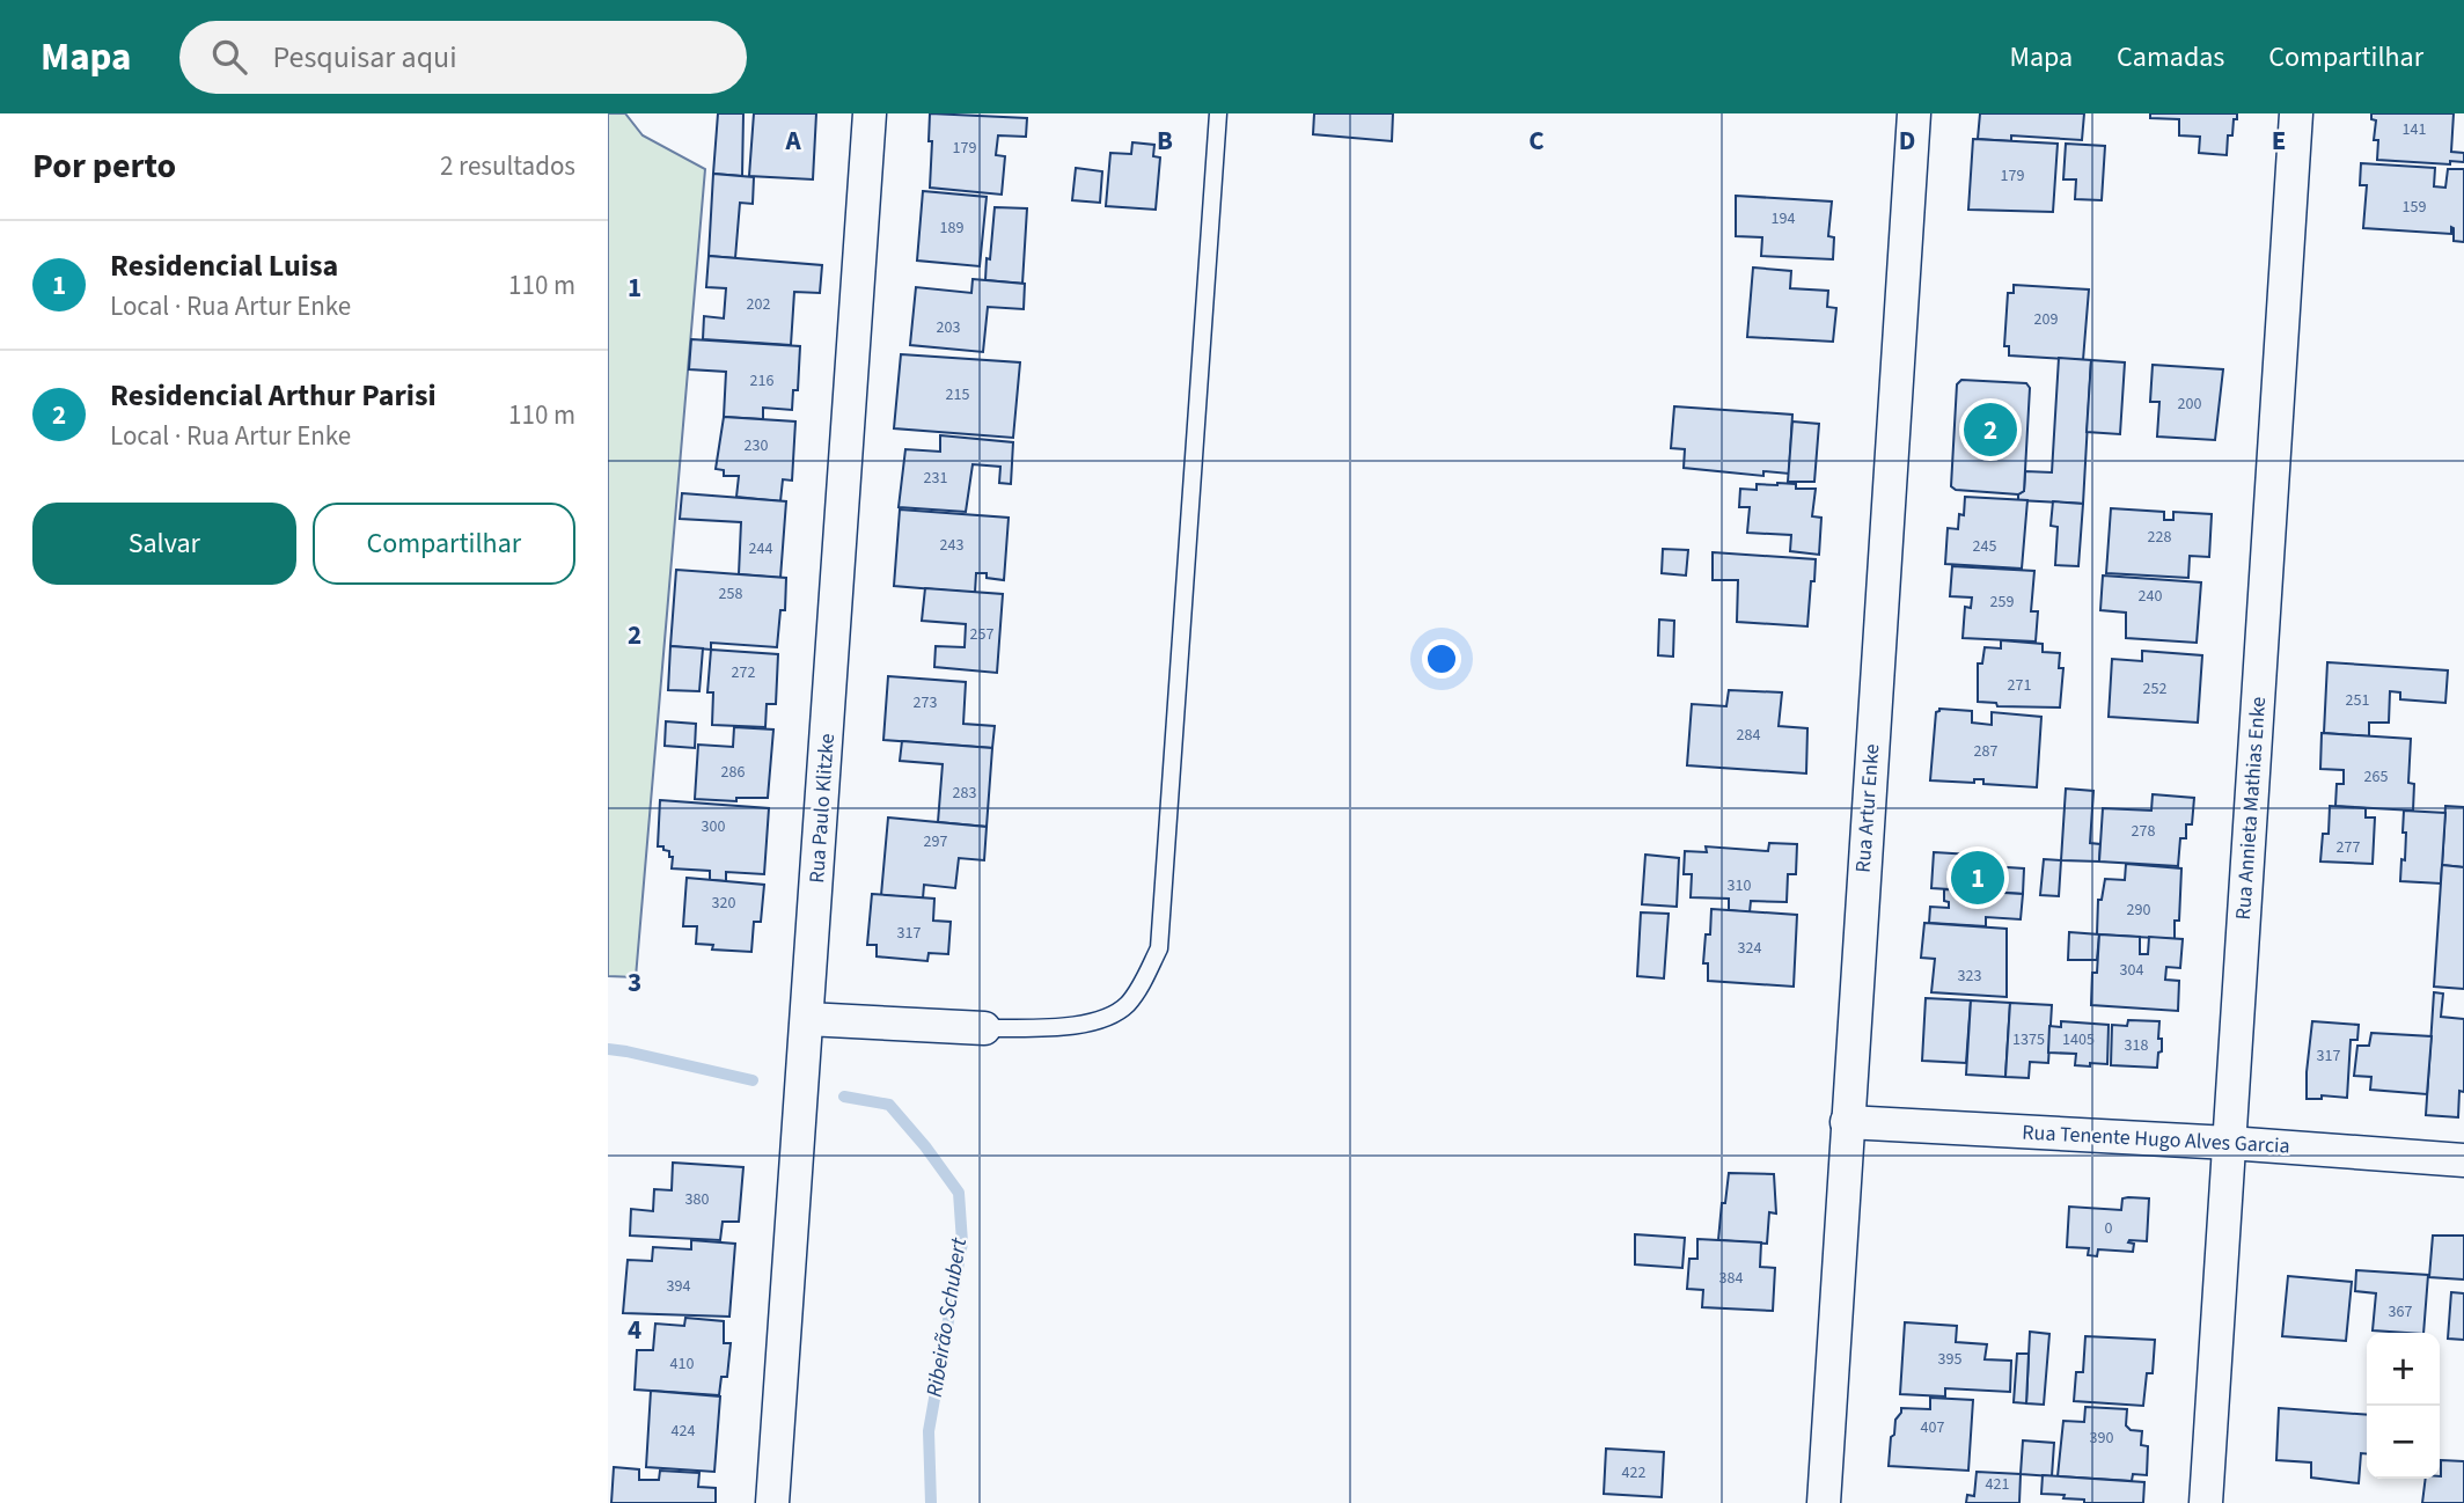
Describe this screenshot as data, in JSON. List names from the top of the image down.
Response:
{
  "streets": {
    "street": [
      "Rua Paulo Klitzke",
      "Rua Artur Enke",
      "Rua Annieta Mathias Enke",
      "Rua Tenente Hugo Alves Garcia"
    ]
  },
  "crossings": [
    ["Rua Artur Enke", "Rua Tenente Hugo Alves Garcia"],
    ["Rua Annieta Mathias Enke", "Rua Tenente Hugo Alves Garcia"]
  ],
  "water": ["Ribeirão Schubert"],
  "house_numbers": [
    "141",
    "179",
    "179",
    "159",
    "194",
    "189",
    "202",
    "209",
    "203",
    "216",
    "215",
    "200",
    "230",
    "231",
    "228",
    "243",
    "245",
    "244",
    "258",
    "240",
    "259",
    "257",
    "272",
    "271",
    "252",
    "251",
    "273",
    "284",
    "287",
    "286",
    "265",
    "283",
    "300",
    "278",
    "297",
    "277",
    "310",
    "320",
    "290",
    "317",
    "324",
    "304",
    "323",
    "1375",
    "1405",
    "318",
    "317",
    "380",
    "0",
    "384",
    "394",
    "367",
    "395",
    "410",
    "407",
    "424",
    "390",
    "422",
    "421"
  ],
  "page": {
    "header": "Mapa",
    "search": "Pesquisar aqui",
    "nav": ["Mapa", "Camadas", "Compartilhar"],
    "heading": ["Por perto", "2 resultados"],
    "list": [
      {
        "mark": "1",
        "name": "Residencial Luisa",
        "note": "Local · Rua Artur Enke",
        "value": "110 m"
      },
      {
        "mark": "2",
        "name": "Residencial Arthur Parisi",
        "note": "Local · Rua Artur Enke",
        "value": "110 m"
      }
    ],
    "pins": ["2", "1"],
    "buttons": ["Salvar", "Compartilhar"],
    "map_buttons": ["+", "−"]
  },
  "grid": {
    "columns": [
      "A",
      "B",
      "C",
      "D",
      "E"
    ],
    "rows": [
      "1",
      "2",
      "3",
      "4"
    ]
  }
}
